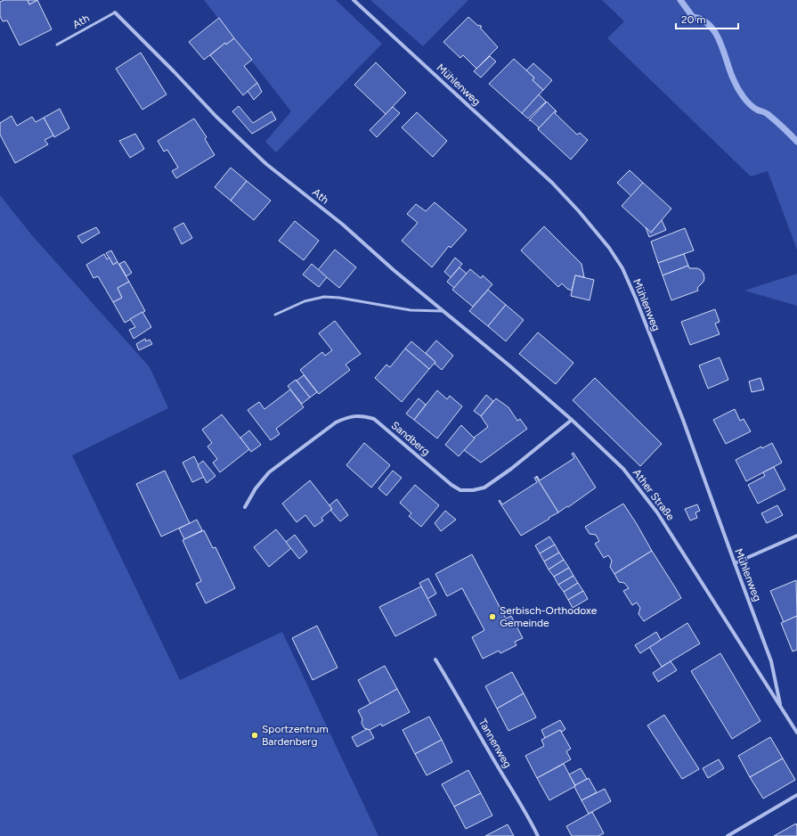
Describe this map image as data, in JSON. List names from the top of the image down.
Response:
{
  "streets": {
    "street": [
      "Ath",
      "Mühlenweg",
      "Sandberg",
      "Ather Straße",
      "Tannenweg"
    ]
  },
  "crossings": [
    ["Ath", "Ather Straße"],
    ["Mühlenweg", "Ather Straße"],
    ["Sandberg", "Ather Straße"]
  ],
  "places": ["Serbisch-Orthodoxe Gemeinde", "Sportzentrum Bardenberg"],
  "scale_bar": "20 m"
}
